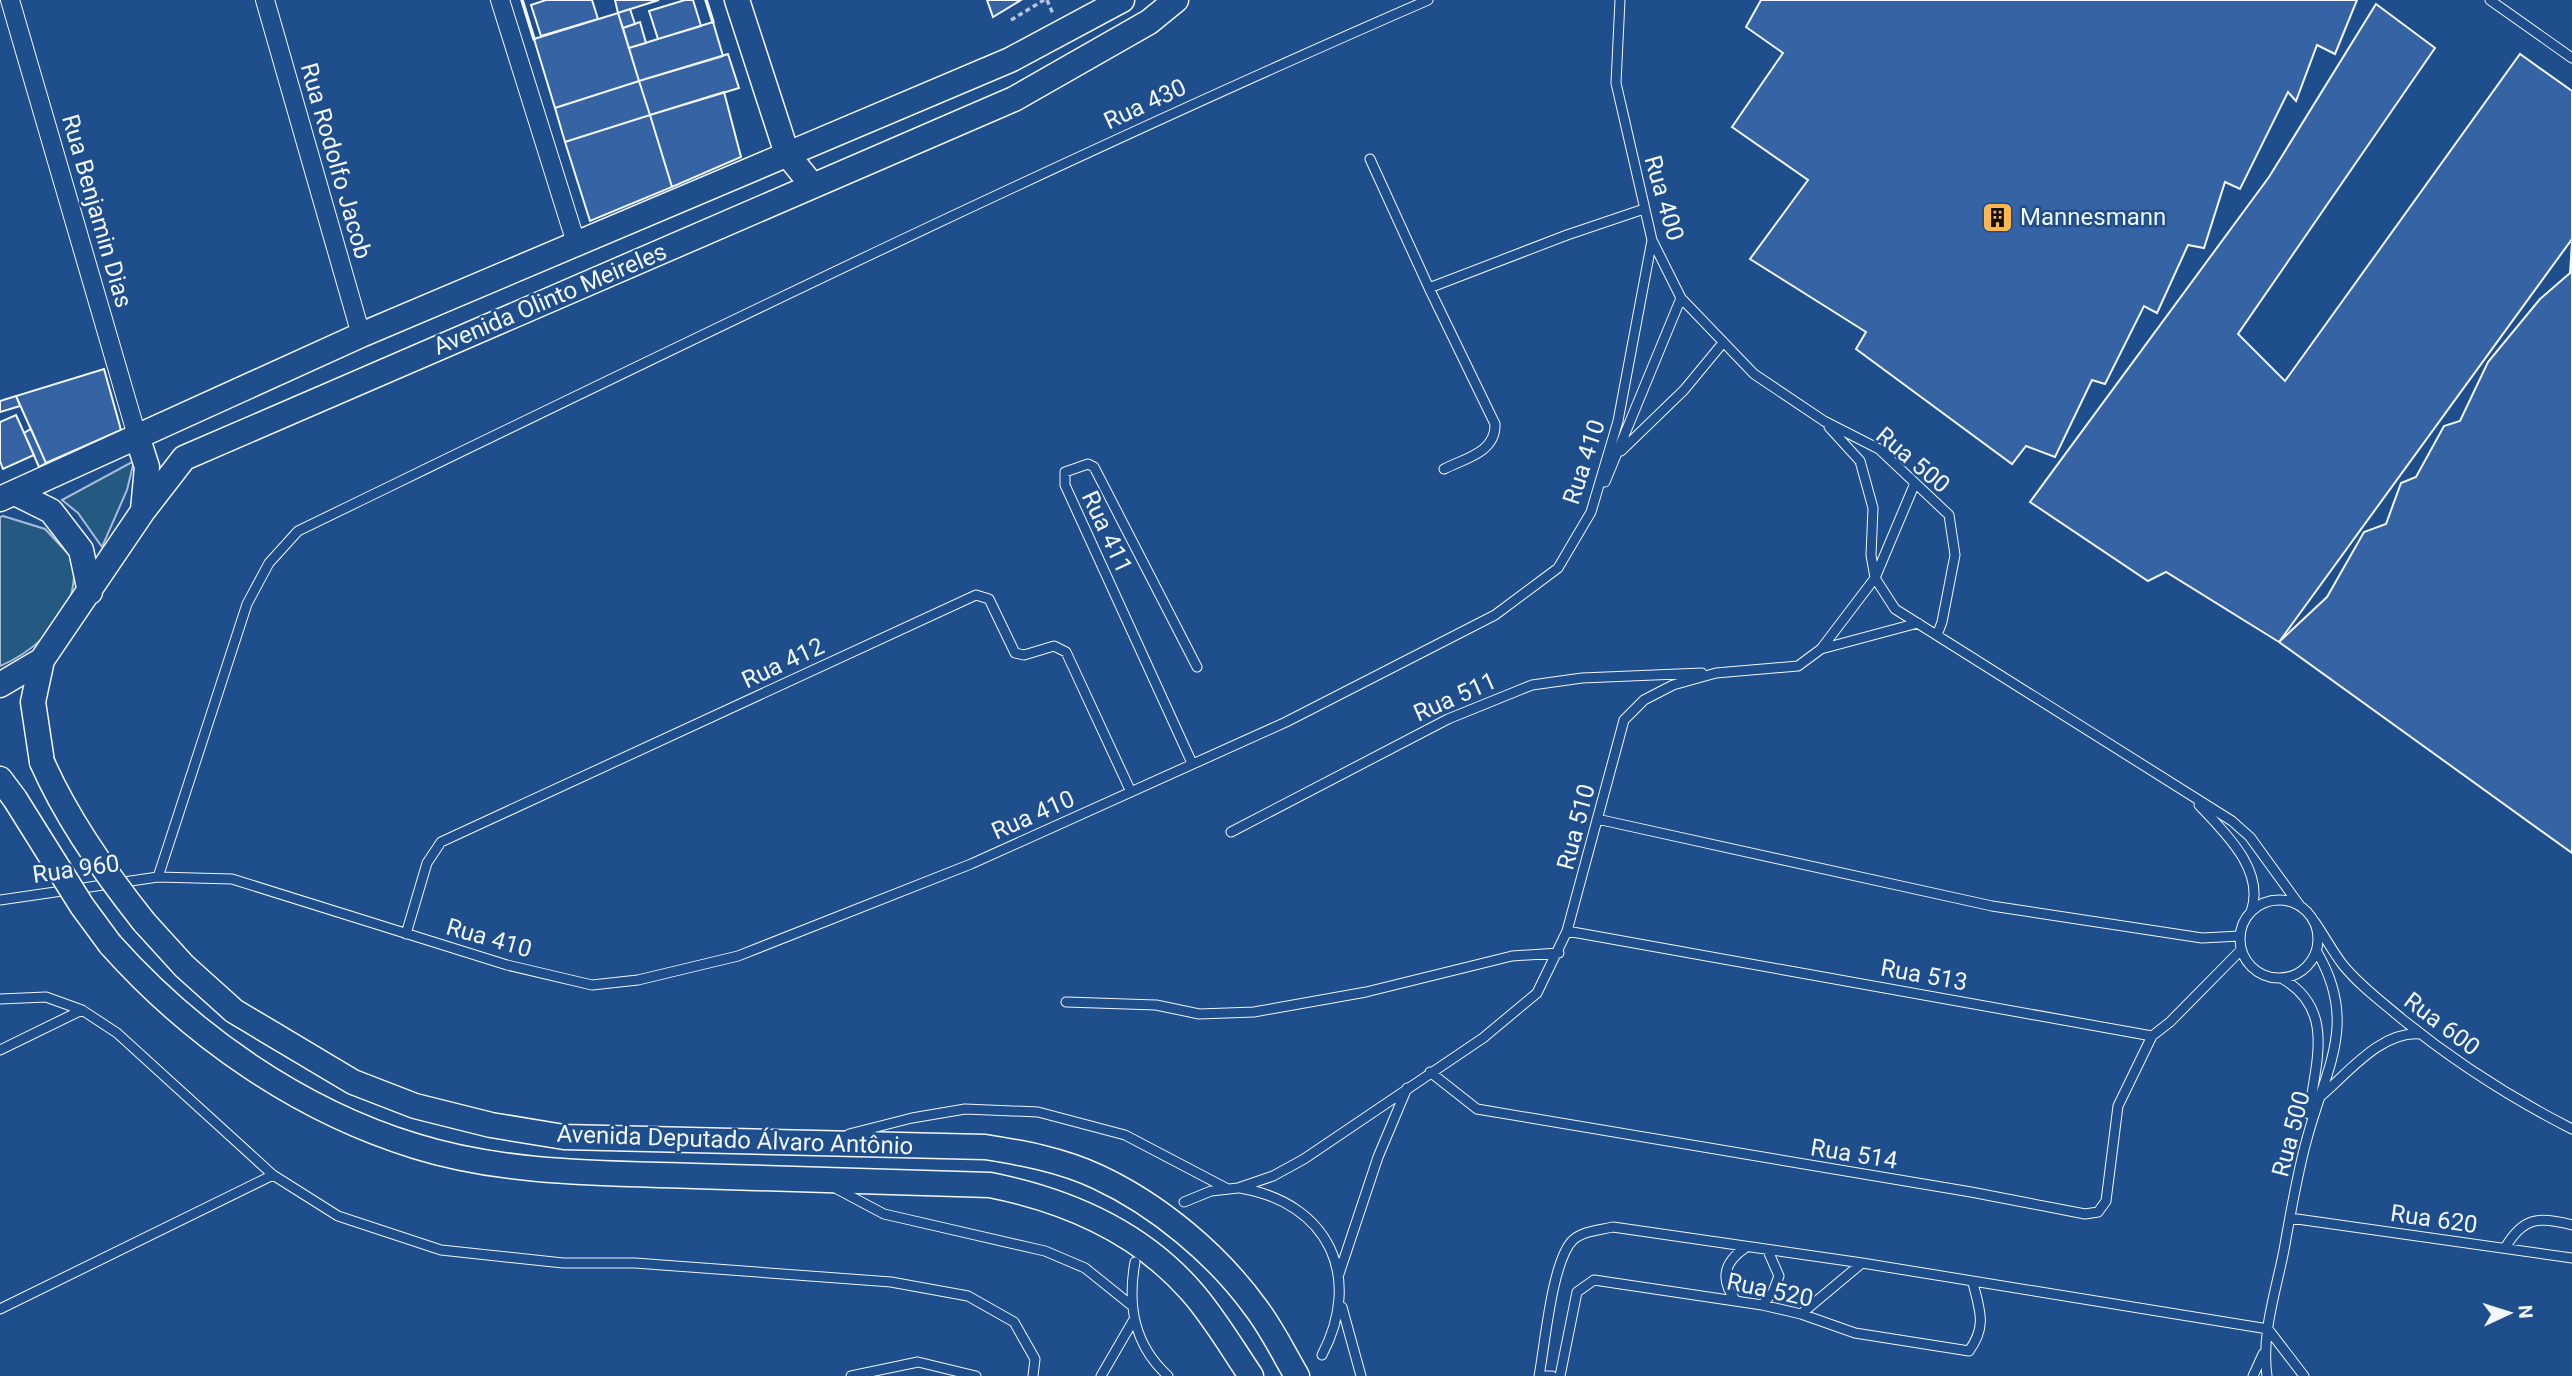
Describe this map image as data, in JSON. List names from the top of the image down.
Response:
{
  "streets": {
    "main road": ["Avenida Olinto Meireles", "Avenida Deputado Álvaro Antônio"],
    "street": ["Rua Rodolfo Jacob", "Rua Benjamin Dias"],
    "lane": [
      "Rua 430",
      "Rua 400",
      "Rua 500",
      "Rua 410",
      "Rua 411",
      "Rua 412",
      "Rua 511",
      "Rua 510",
      "Rua 960",
      "Rua 513",
      "Rua 600",
      "Rua 514",
      "Rua 620",
      "Rua 520"
    ]
  },
  "crossings": [
    ["Rua 430", "Rua 410"],
    ["Rua 430", "Rua 960"],
    ["Rua Rodolfo Jacob", "Avenida Olinto Meireles"],
    ["Rua 400", "Rua 500"],
    ["Rua 400", "Rua 410"],
    ["Rua Benjamin Dias", "Avenida Olinto Meireles"],
    ["Avenida Olinto Meireles", "Avenida Deputado Álvaro Antônio"],
    ["Rua 500", "Rua 510"],
    ["Rua 500", "Rua 600"],
    ["Rua 500", "Rua 620"],
    ["Rua 500", "Rua 520"],
    ["Rua 410", "Rua 411"],
    ["Rua 410", "Rua 412"],
    ["Rua 410", "Rua 960"],
    ["Rua 511", "Rua 510"],
    ["Rua 510", "Rua 513"],
    ["Rua 510", "Rua 514"],
    ["Rua 513", "Rua 514"]
  ],
  "places": {
    "building": ["Mannesmann"]
  },
  "north": "right"
}
